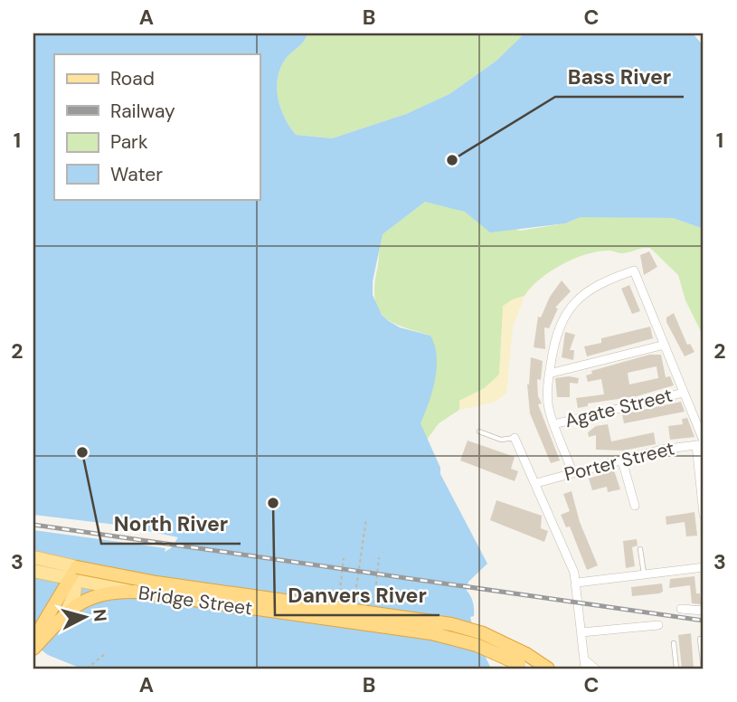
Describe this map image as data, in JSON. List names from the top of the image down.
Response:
{
  "streets": {
    "highway": ["Bridge Street"],
    "street": ["Agate Street", "Porter Street"]
  },
  "places": ["Bass River", "North River", "Danvers River"],
  "legend": [
    "Road",
    "Railway",
    "Park",
    "Water"
  ],
  "north": "right",
  "grid": {
    "columns": ["A", "B", "C"],
    "rows": ["1", "2", "3"]
  }
}
